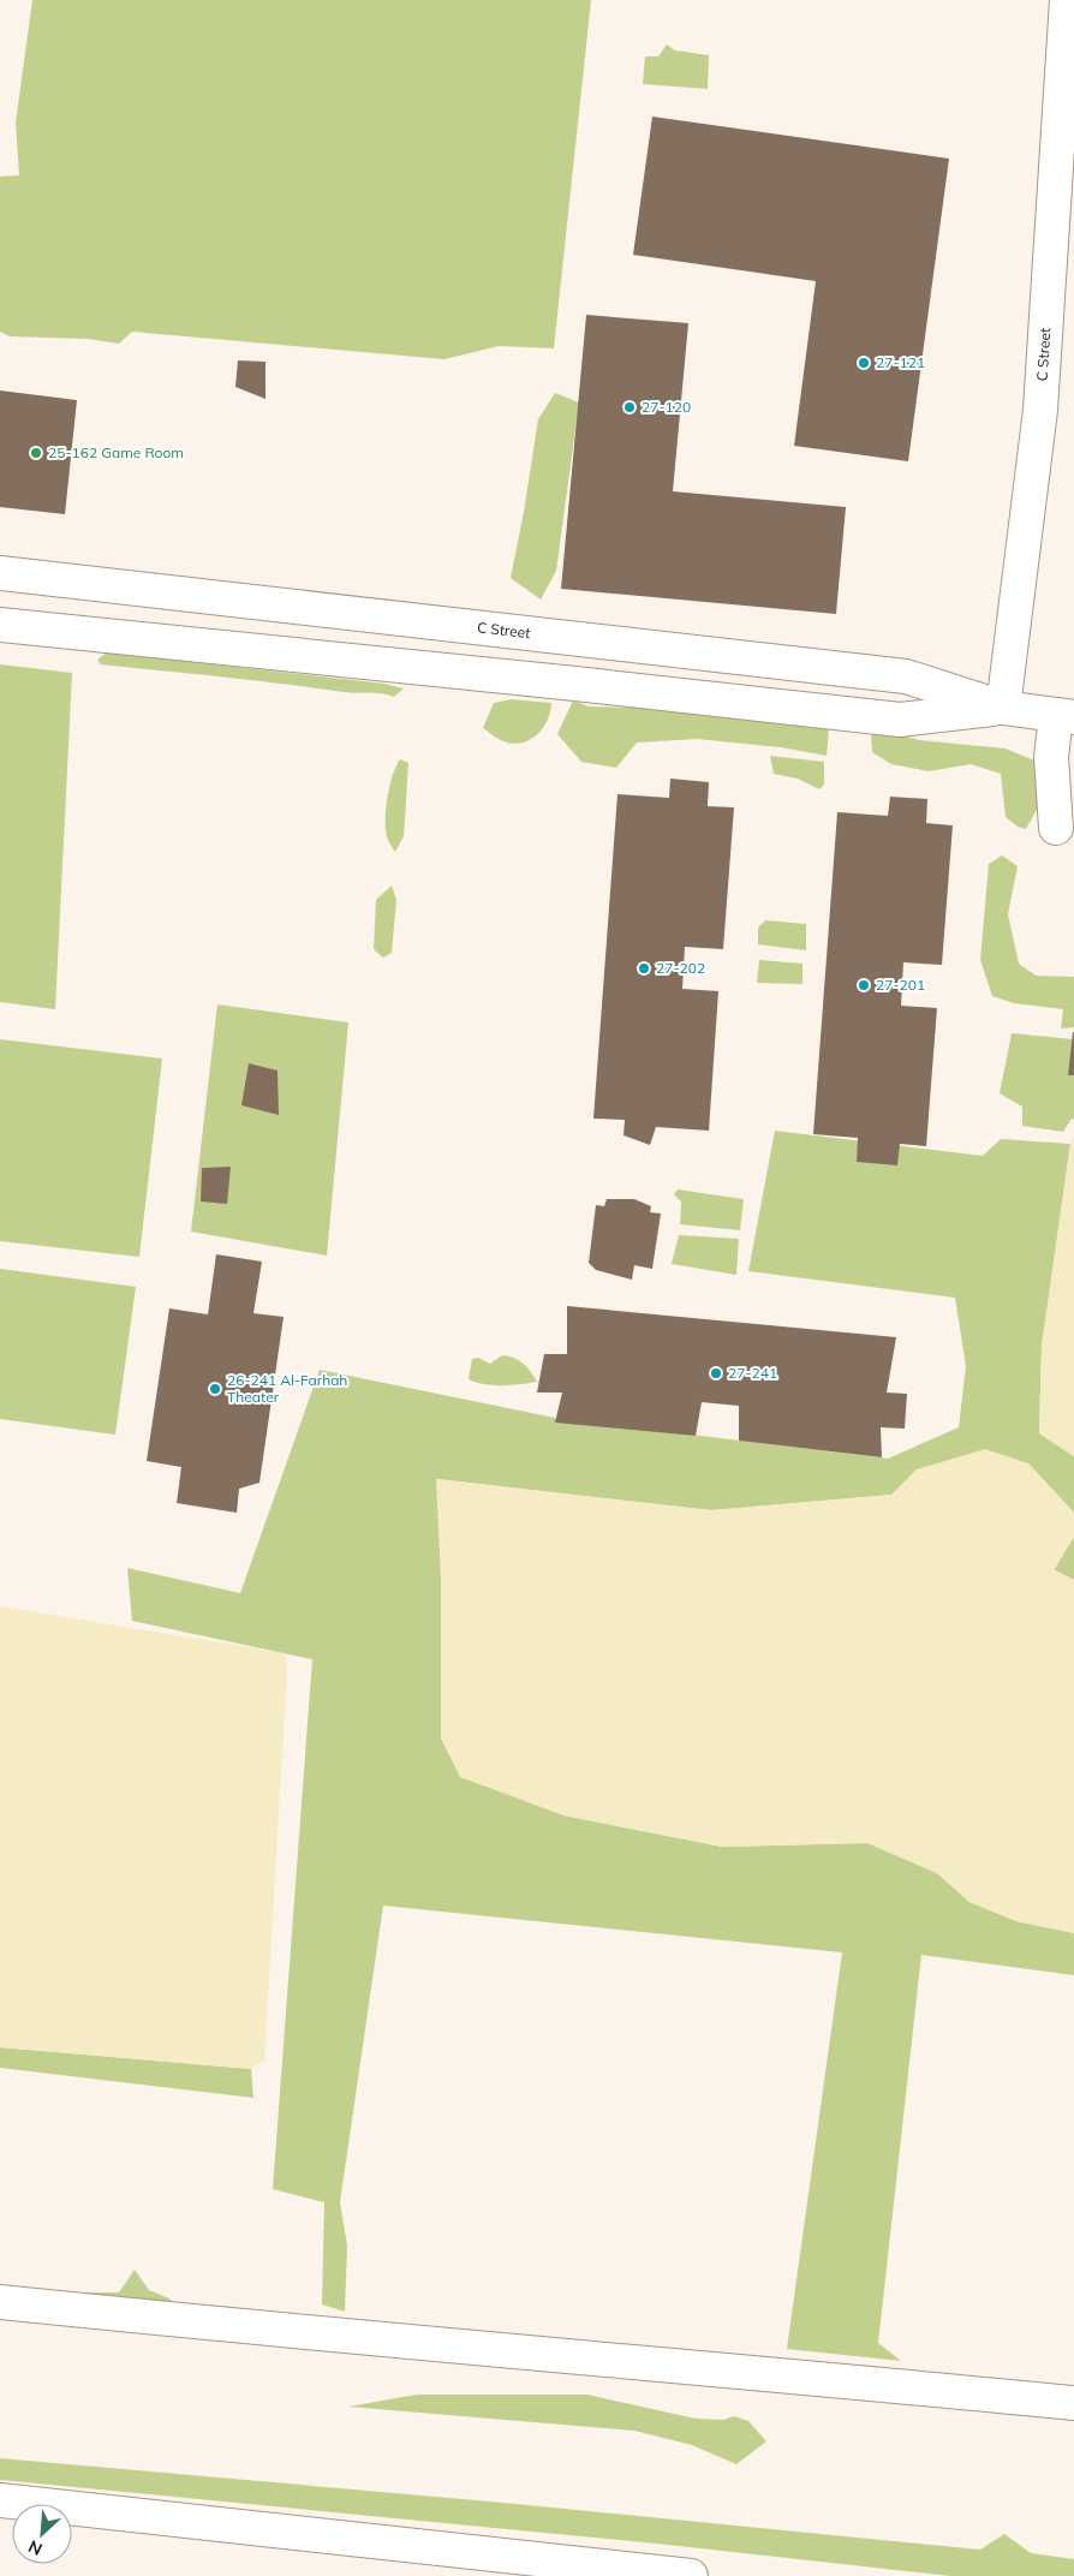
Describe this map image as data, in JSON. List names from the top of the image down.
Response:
{
  "streets": {
    "street": ["C Street"]
  },
  "places": [
    "27-121",
    "27-120",
    "25-162 Game Room",
    "27-202",
    "27-201",
    "27-241",
    "26-241 Al-Farhah Theater"
  ],
  "north": "bottom left"
}
